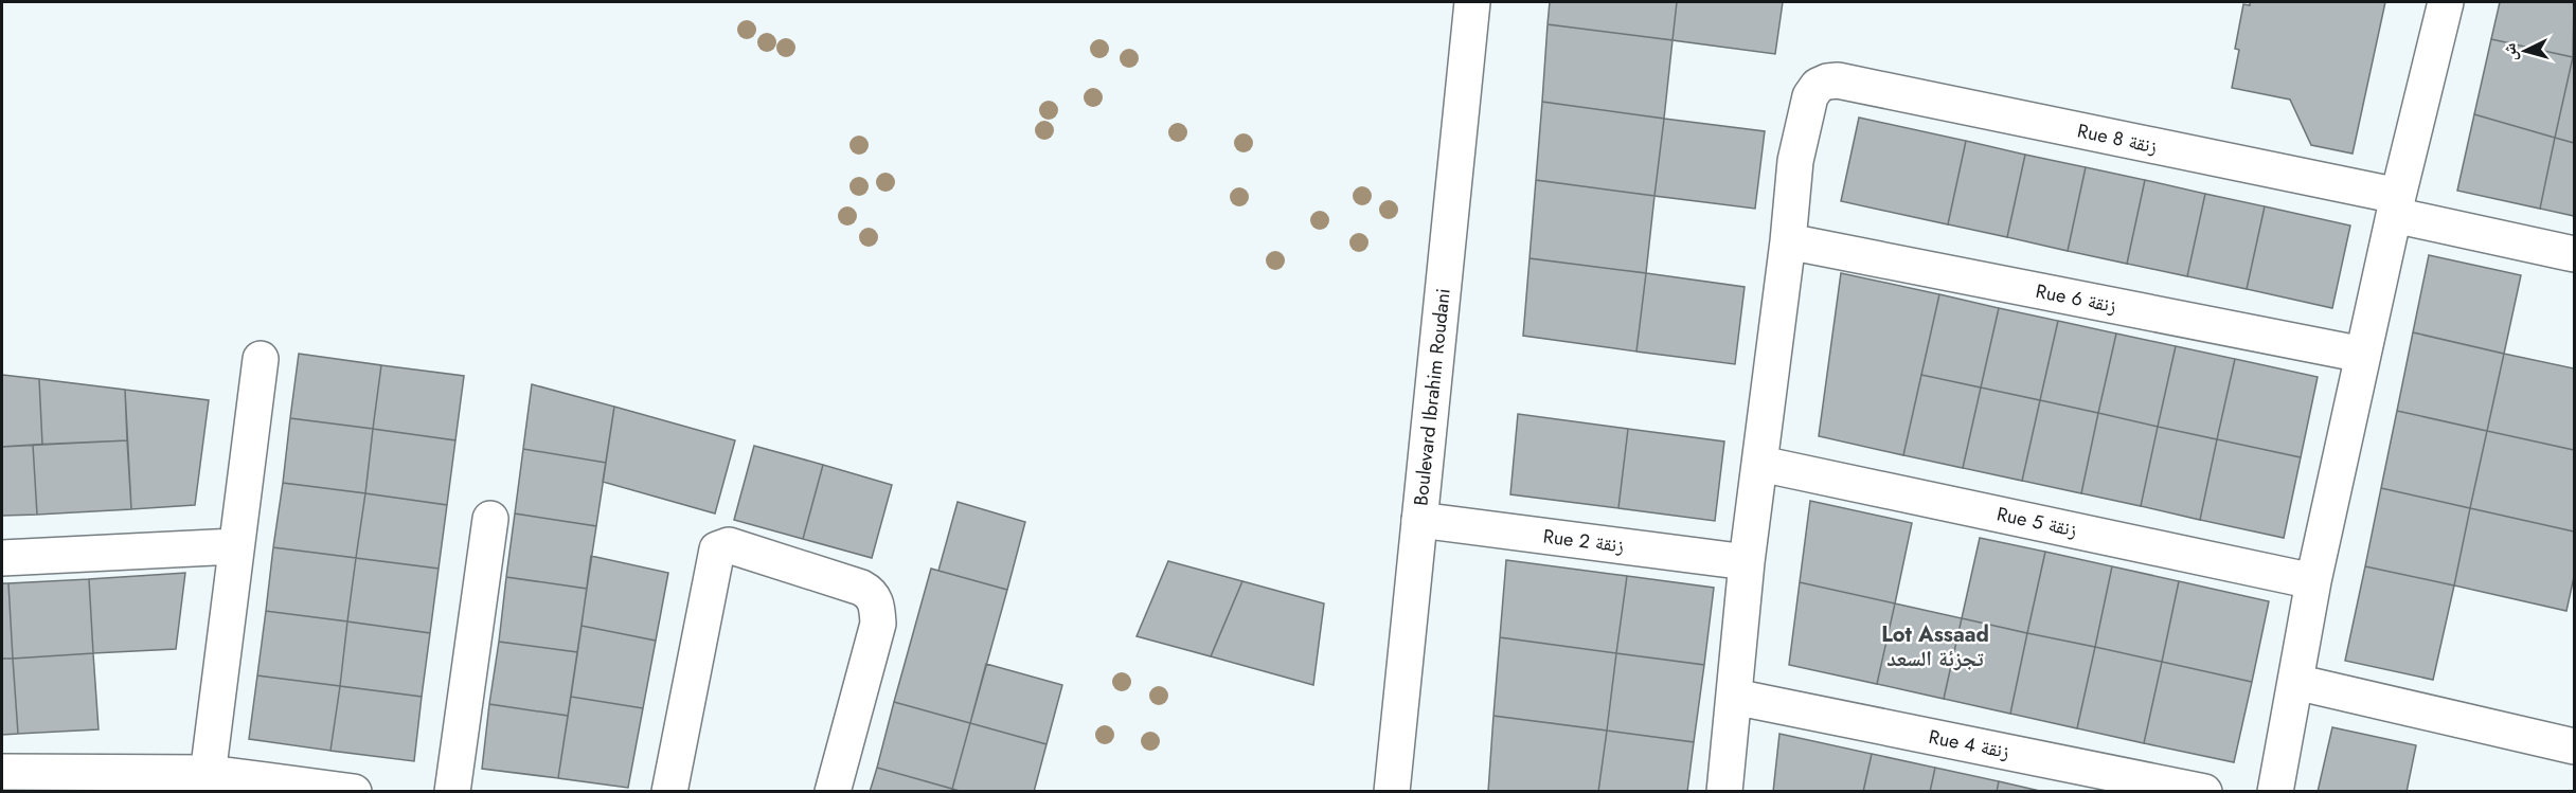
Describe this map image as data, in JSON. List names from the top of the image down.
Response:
{
  "streets": {
    "street": [
      "Rue 8 زنقة",
      "Rue 6 زنقة",
      "Boulevard Ibrahim Roudani",
      "Rue 5 زنقة",
      "Rue 2 زنقة",
      "Rue 4 زنقة"
    ]
  },
  "crossings": [
    ["Rue 8 زنقة", "Rue 6 زنقة"],
    ["Boulevard Ibrahim Roudani", "Rue 2 زنقة"]
  ],
  "districts": ["Lot Assaad تجزئة السعد"],
  "north": "left"
}
